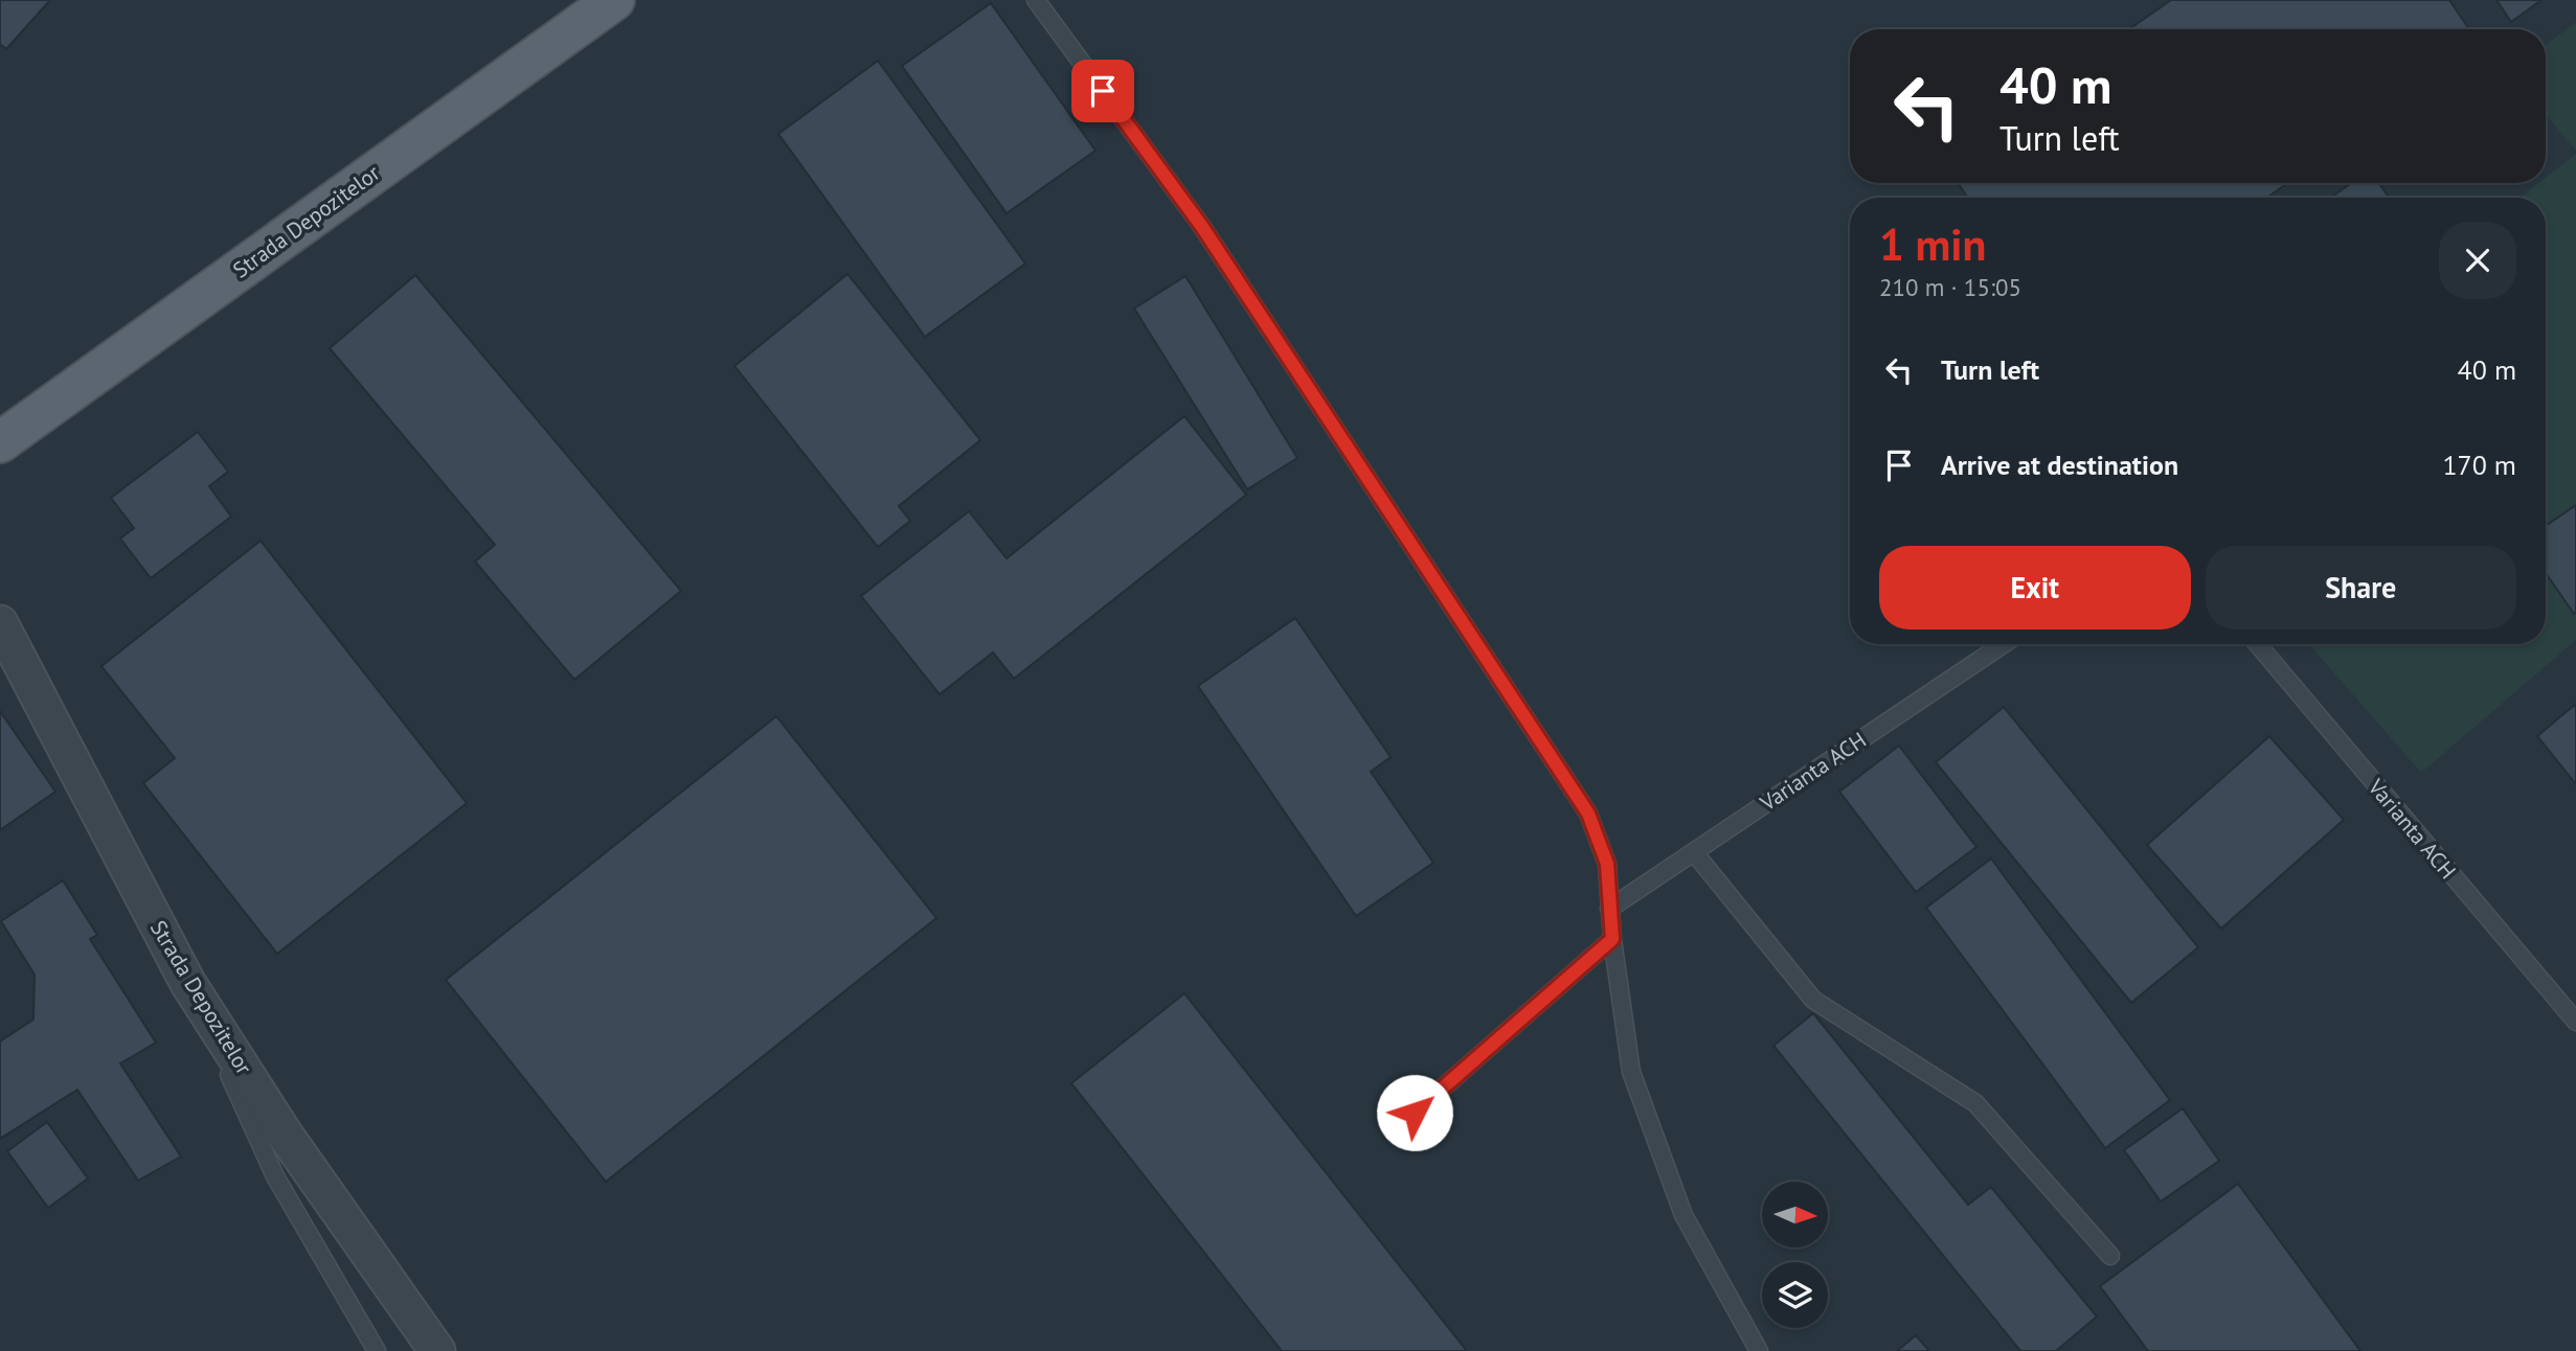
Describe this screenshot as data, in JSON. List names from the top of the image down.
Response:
{
  "streets": {
    "main road": ["Strada Depozitelor"],
    "lane": ["Varianta ACH"]
  },
  "north": "right",
  "page": {
    "turn": ["40 m", "Turn left"],
    "heading": ["1 min", "210 m · 15:05"],
    "list": [
      {
        "name": "Turn left",
        "value": "40 m"
      },
      {
        "name": "Arrive at destination",
        "value": "170 m"
      }
    ],
    "buttons": ["Exit", "Share"]
  }
}
